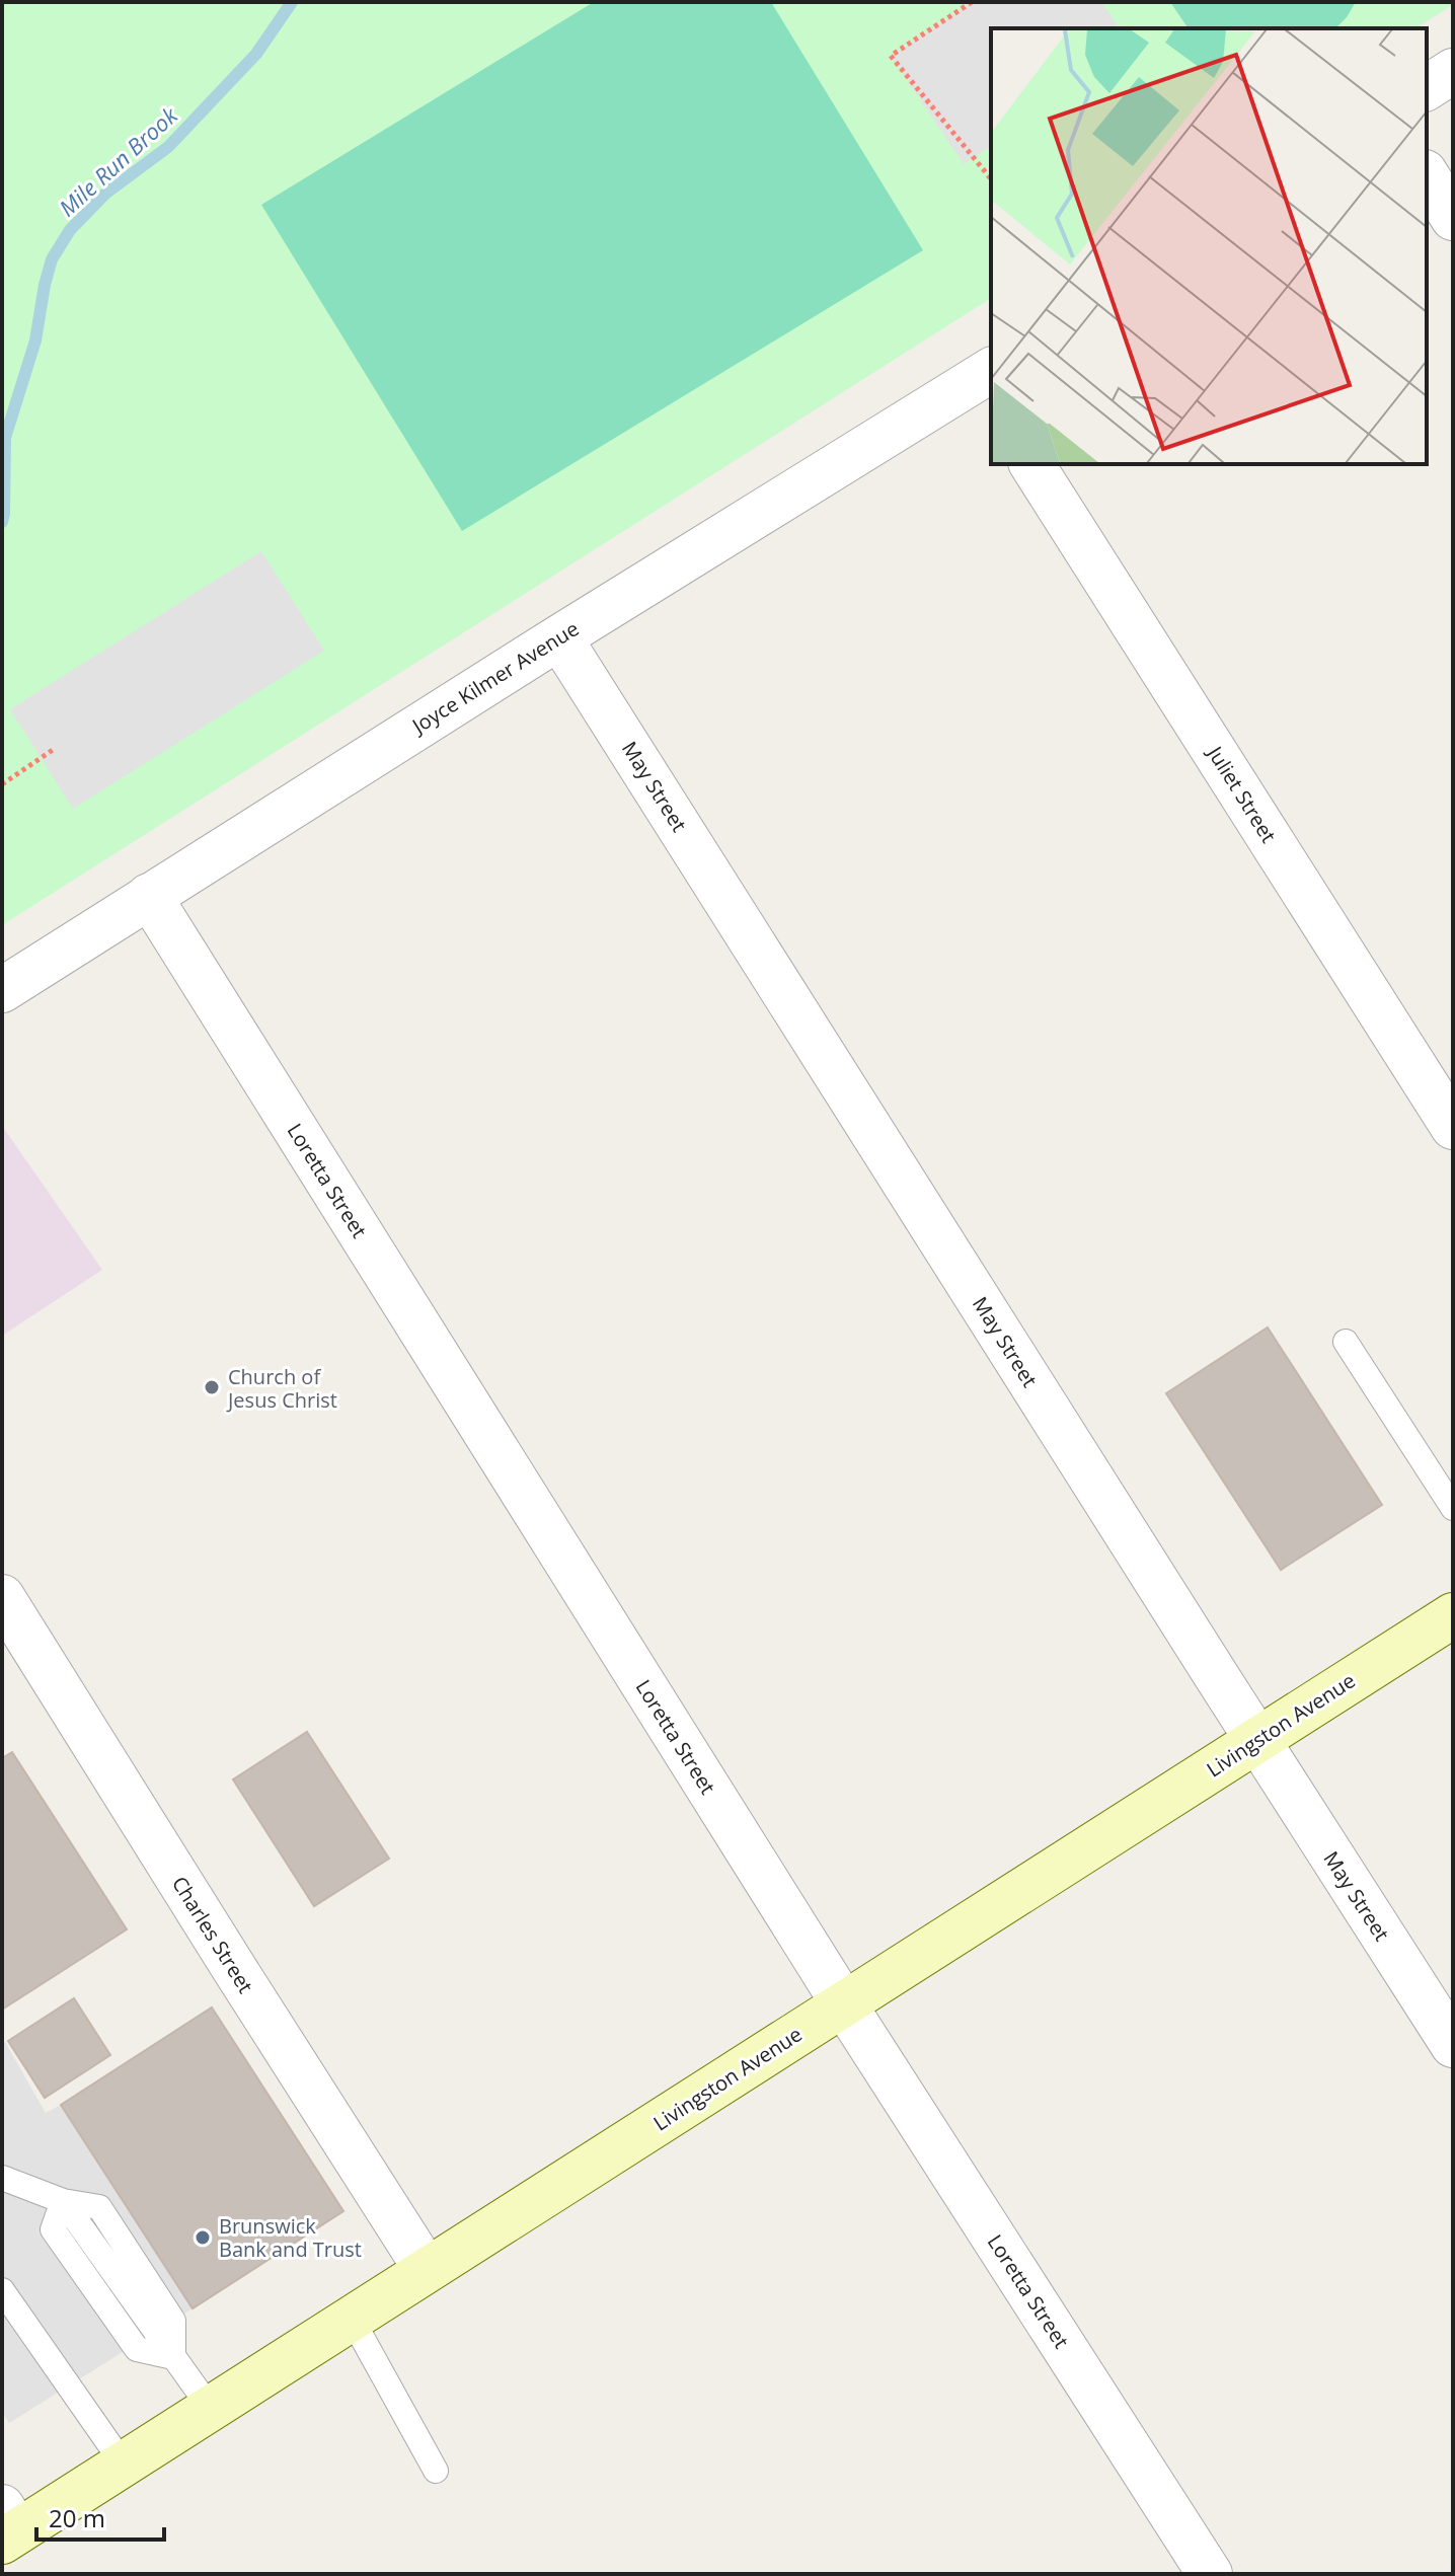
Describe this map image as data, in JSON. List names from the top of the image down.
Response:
{
  "streets": {
    "main road": ["Livingston Avenue"],
    "street": [
      "Joyce Kilmer Avenue",
      "May Street",
      "Juliet Street",
      "Loretta Street",
      "Charles Street"
    ]
  },
  "crossings": [
    ["Joyce Kilmer Avenue", "May Street"],
    ["Joyce Kilmer Avenue", "Loretta Street"],
    ["May Street", "Livingston Avenue"],
    ["Loretta Street", "Livingston Avenue"],
    ["Livingston Avenue", "Charles Street"]
  ],
  "water": ["Mile Run Brook"],
  "places": ["Church of Jesus Christ", "Brunswick Bank and Trust"],
  "scale_bar": "20 m"
}
